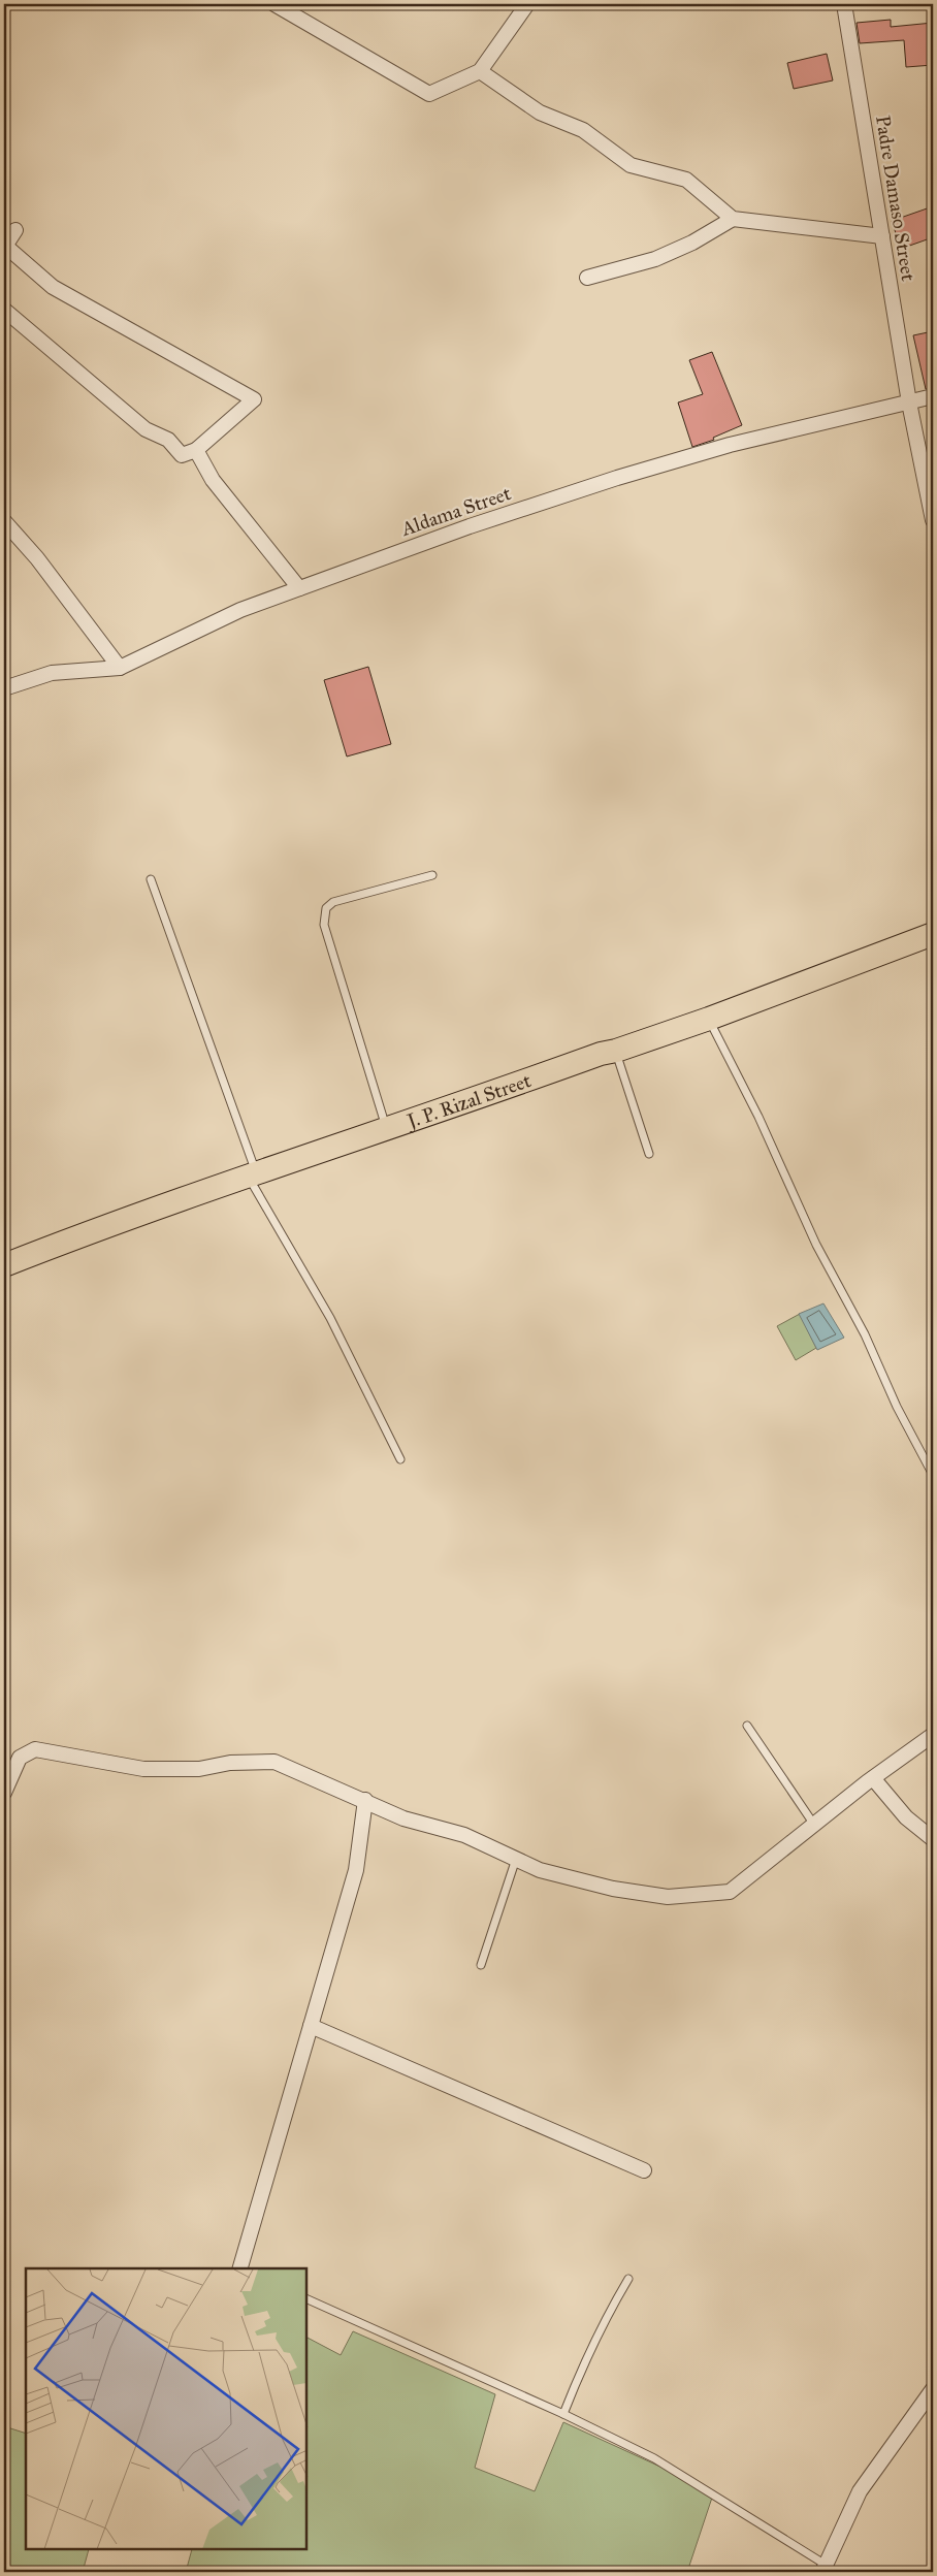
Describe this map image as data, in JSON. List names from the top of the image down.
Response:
{
  "streets": {
    "main road": ["J. P. Rizal Street"],
    "street": ["Padre Damaso Street", "Aldama Street"]
  },
  "crossings": [
    ["Padre Damaso Street", "Aldama Street"]
  ]
}
